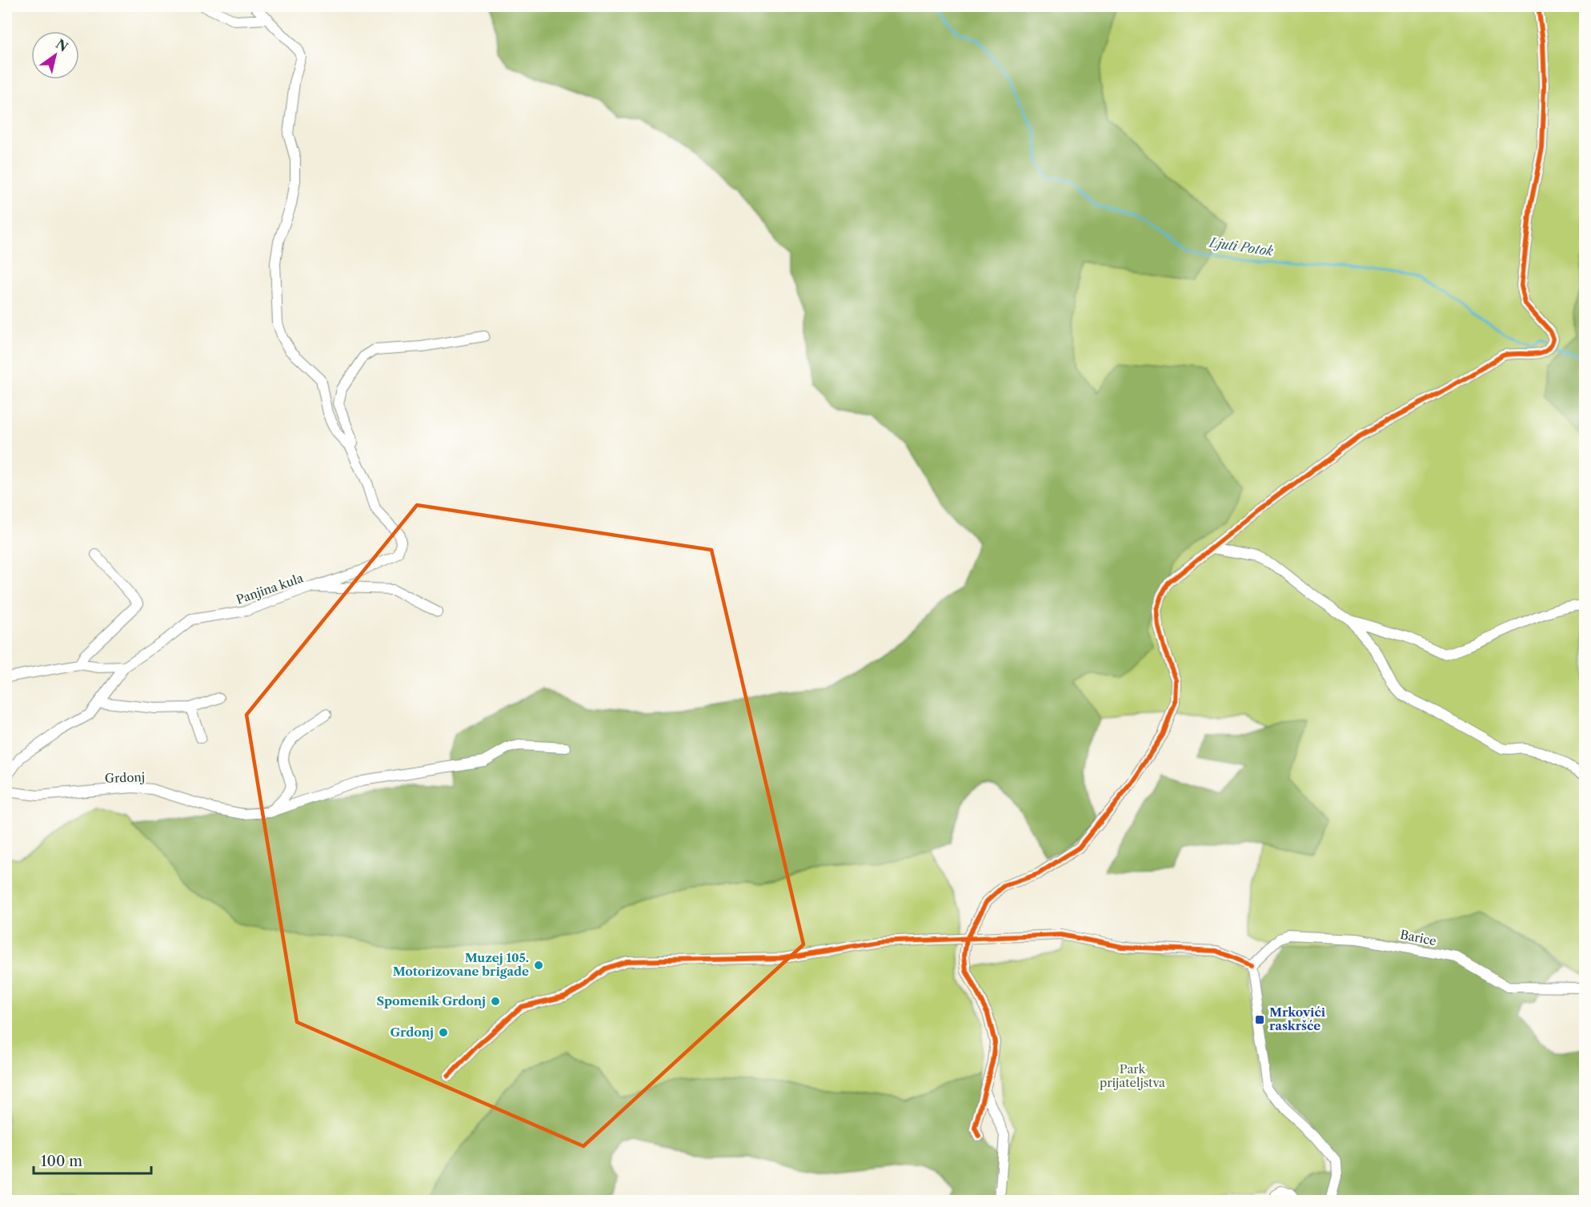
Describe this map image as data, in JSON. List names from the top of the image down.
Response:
{
  "streets": {
    "street": ["Panjina kula", "Grdonj", "Barice"]
  },
  "water": ["Ljuti Potok"],
  "parks": ["Park prijateljstva"],
  "places": {
    "other": ["Muzej 105. Motorizovane brigade", "Spomenik Grdonj", "Grdonj"],
    "transit": ["Mrkovići raskršće"]
  },
  "scale_bar": "100 m",
  "north": "top right"
}
